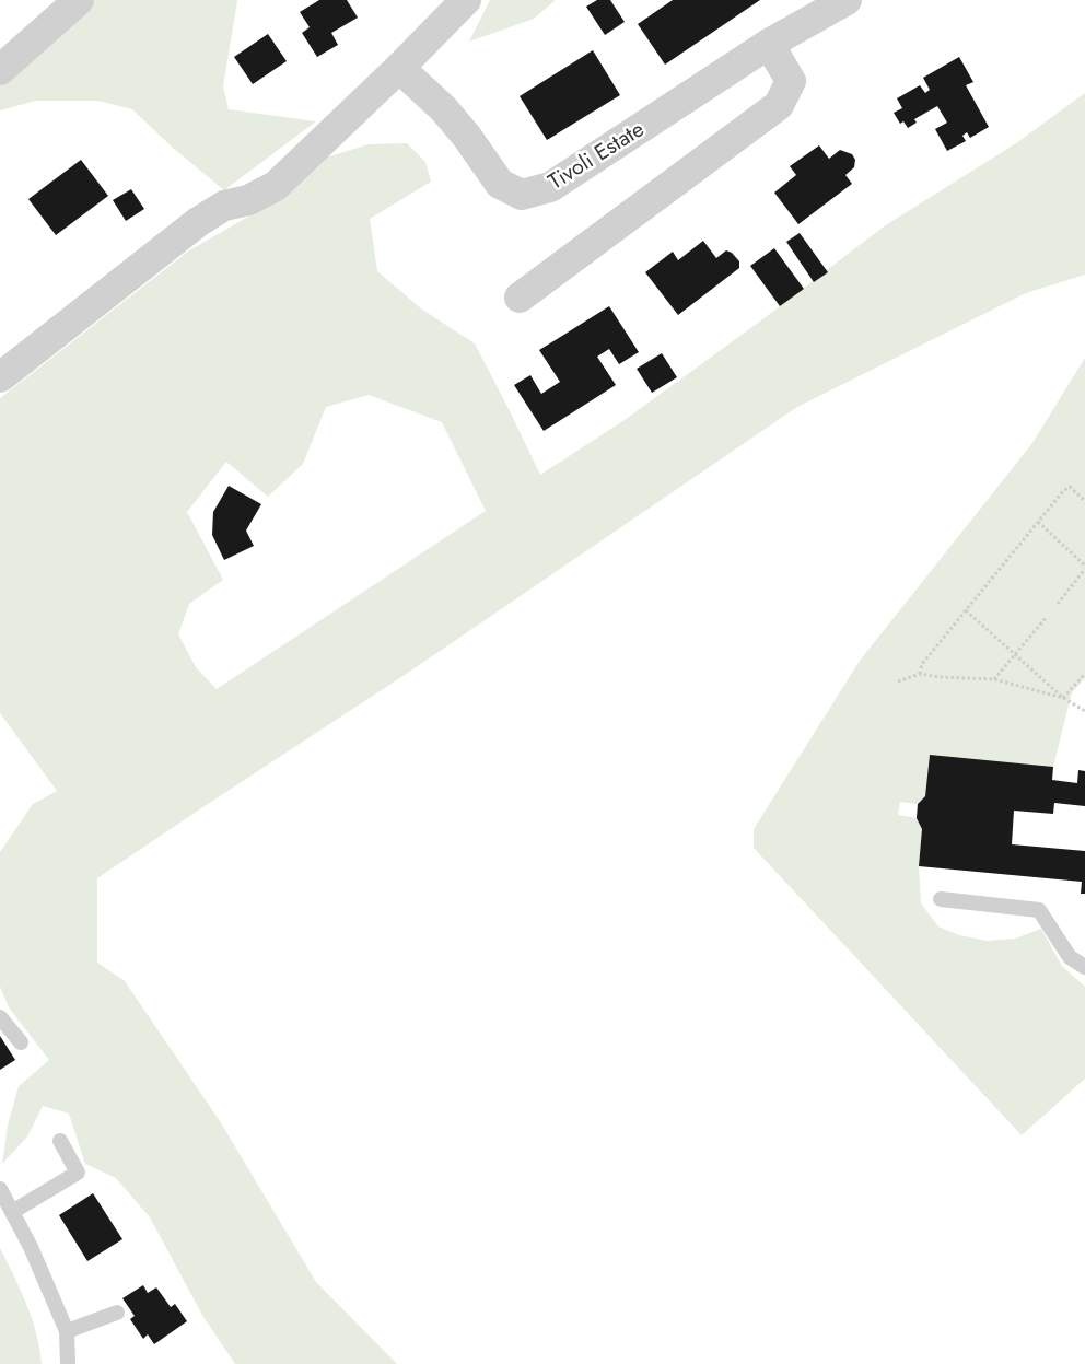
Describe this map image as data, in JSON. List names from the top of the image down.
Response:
{
  "streets": {
    "street": ["Tivoli Estate"]
  }
}
